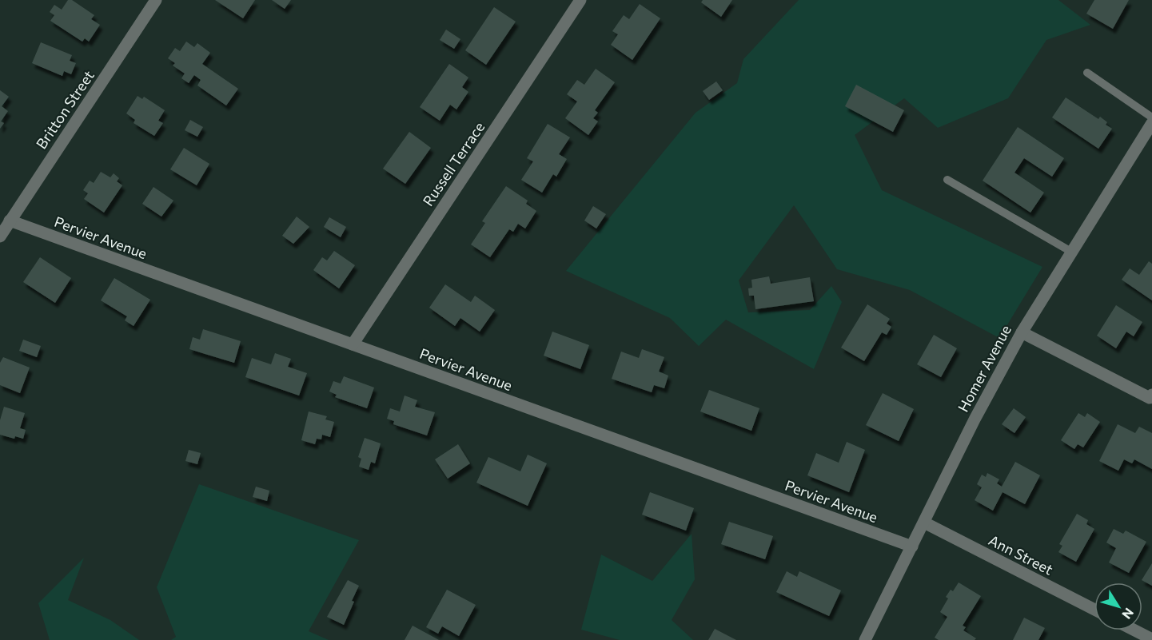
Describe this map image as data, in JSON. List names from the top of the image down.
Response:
{
  "streets": {
    "street": [
      "Britton Street",
      "Russell Terrace",
      "Pervier Avenue",
      "Homer Avenue",
      "Ann Street"
    ]
  },
  "crossings": [
    ["Britton Street", "Pervier Avenue"],
    ["Russell Terrace", "Pervier Avenue"],
    ["Pervier Avenue", "Homer Avenue"],
    ["Homer Avenue", "Ann Street"]
  ],
  "north": "bottom right"
}
